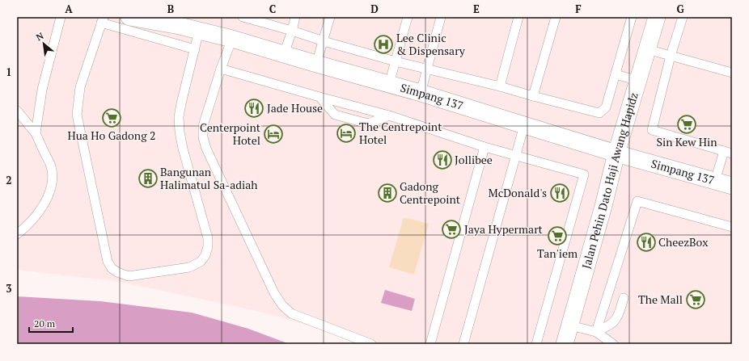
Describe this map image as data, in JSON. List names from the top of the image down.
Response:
{
  "streets": {
    "street": ["Simpang 137", "Jalan Pehin Dato Haji Awang Hapidz"]
  },
  "crossings": [
    ["Simpang 137", "Jalan Pehin Dato Haji Awang Hapidz"]
  ],
  "places": {
    "hospital": ["Lee Clinic & Dispensary"],
    "restaurant": [
      "Jade House",
      "Jollibee",
      "McDonald's",
      "CheezBox"
    ],
    "supermarket": [
      "Hua Ho Gadong 2",
      "Sin Kew Hin",
      "Jaya Hypermart",
      "Tan'iem",
      "The Mall"
    ],
    "hotel": ["The Centrepoint Hotel", "Centerpoint Hotel"],
    "building": ["Bangunan Halimatul Sa-adiah", "Gadong Centrepoint"]
  },
  "scale_bar": "20 m",
  "north": "top left",
  "grid": {
    "columns": [
      "A",
      "B",
      "C",
      "D",
      "E",
      "F",
      "G"
    ],
    "rows": ["1", "2", "3"]
  }
}
